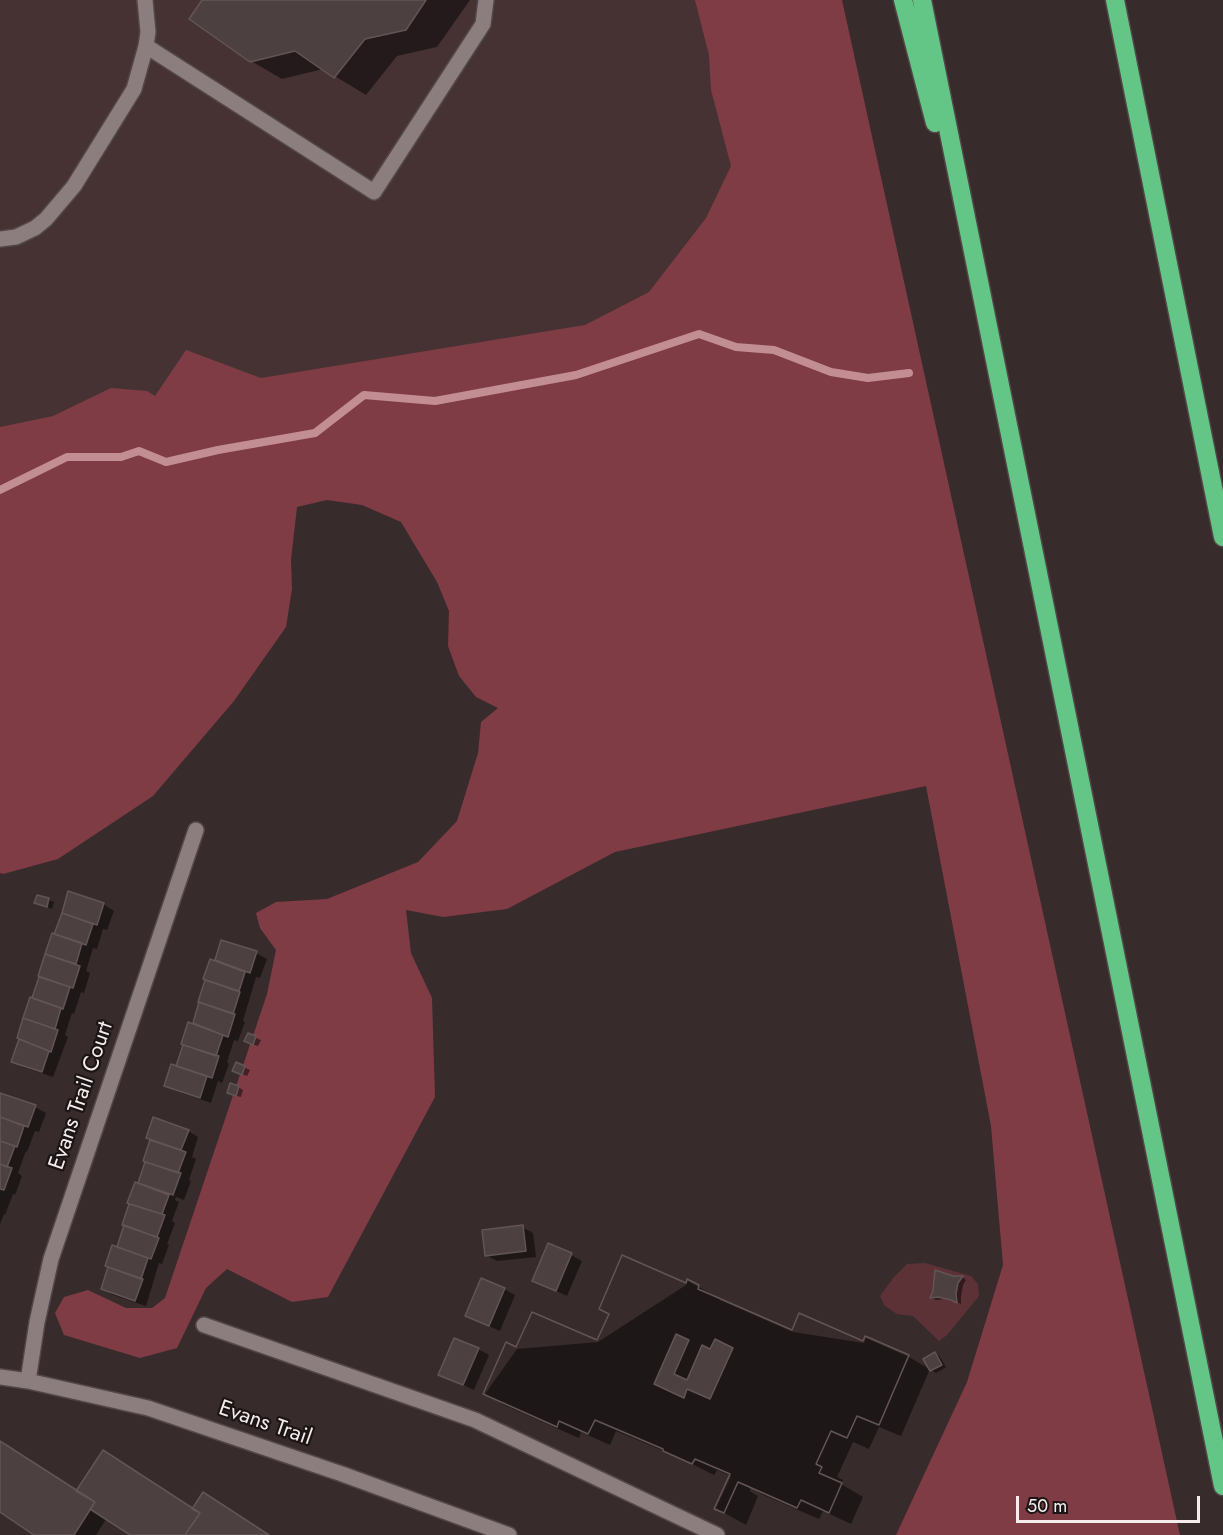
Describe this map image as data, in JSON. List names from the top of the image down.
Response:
{
  "streets": {
    "street": ["Evans Trail Court", "Evans Trail"]
  },
  "crossings": [
    ["Evans Trail Court", "Evans Trail"]
  ],
  "scale_bar": "50 m"
}
